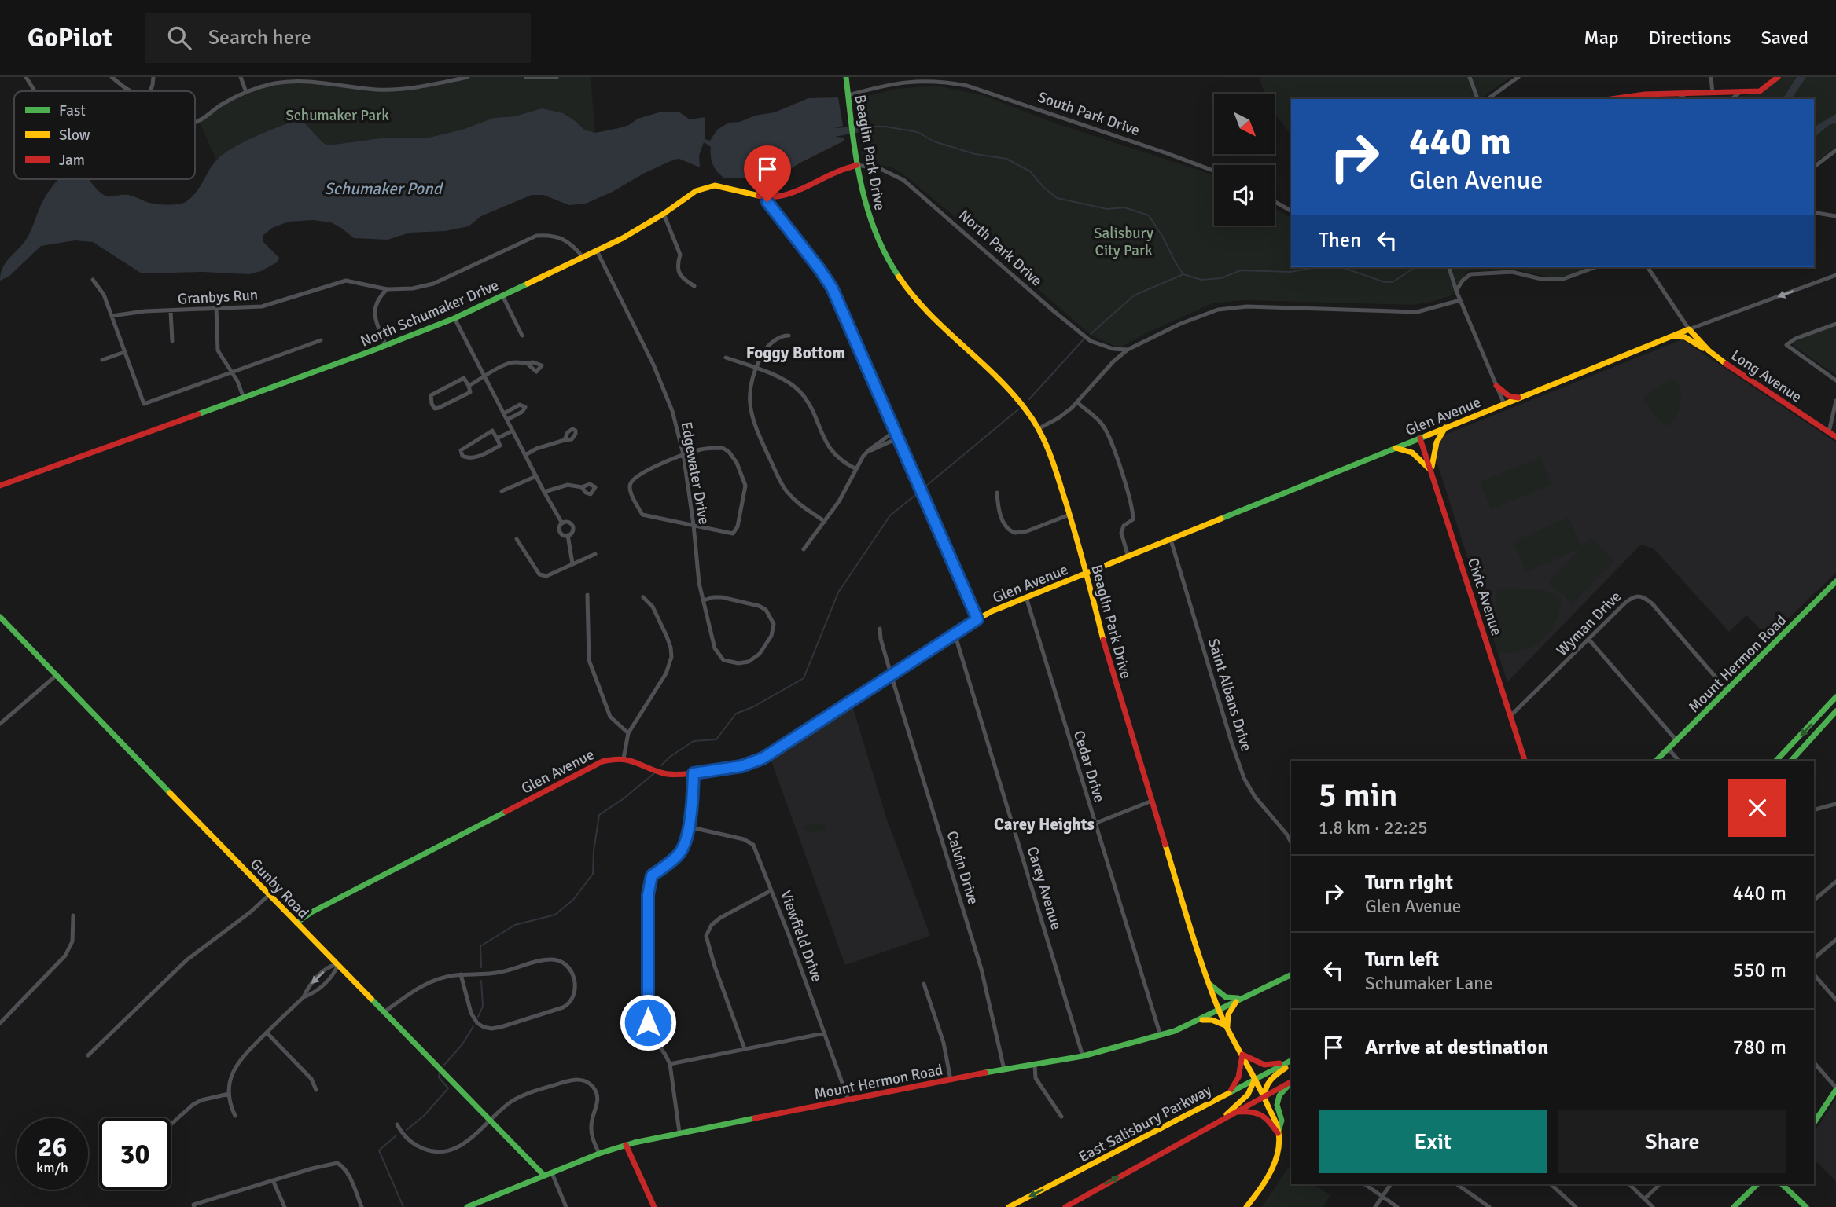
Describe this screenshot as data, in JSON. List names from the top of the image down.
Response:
{
  "streets": {
    "street": [
      "South Park Drive",
      "Beaglin Park Drive",
      "North Park Drive",
      "Granbys Run",
      "North Schumaker Drive",
      "Long Avenue",
      "Glen Avenue",
      "Edgewater Drive",
      "Civic Avenue",
      "Wyman Drive",
      "Mount Hermon Road",
      "Saint Albans Drive",
      "Cedar Drive",
      "Calvin Drive",
      "Gunby Road",
      "Carey Avenue",
      "Viewfield Drive",
      "East Salisbury Parkway"
    ]
  },
  "crossings": [
    ["South Park Drive", "Beaglin Park Drive"],
    ["Beaglin Park Drive", "North Park Drive"],
    ["Beaglin Park Drive", "North Schumaker Drive"],
    ["Beaglin Park Drive", "Glen Avenue"],
    ["Beaglin Park Drive", "Mount Hermon Road"],
    ["Beaglin Park Drive", "East Salisbury Parkway"],
    ["North Park Drive", "North Schumaker Drive"],
    ["Granbys Run", "North Schumaker Drive"],
    ["North Schumaker Drive", "Edgewater Drive"],
    ["Long Avenue", "Glen Avenue"],
    ["Glen Avenue", "Civic Avenue"],
    ["Glen Avenue", "Saint Albans Drive"],
    ["Glen Avenue", "Cedar Drive"],
    ["Glen Avenue", "Calvin Drive"],
    ["Glen Avenue", "Gunby Road"],
    ["Glen Avenue", "Carey Avenue"],
    ["Civic Avenue", "Wyman Drive"],
    ["Wyman Drive", "Mount Hermon Road"],
    ["Mount Hermon Road", "Cedar Drive"],
    ["Mount Hermon Road", "Calvin Drive"],
    ["Mount Hermon Road", "Gunby Road"],
    ["Mount Hermon Road", "Carey Avenue"],
    ["Mount Hermon Road", "Viewfield Drive"]
  ],
  "districts": ["Foggy Bottom", "Carey Heights"],
  "water": ["Schumaker Pond"],
  "parks": ["Schumaker Park", "Salisbury City Park"],
  "legend": ["Fast", "Slow", "Jam"],
  "north": "bottom right",
  "page": {
    "header": "GoPilot",
    "search": "Search here",
    "nav": ["Map", "Directions", "Saved"],
    "turn": ["440 m", "Glen Avenue"],
    "then": "Then",
    "heading": ["5 min", "1.8 km · 22:25"],
    "list": [
      {
        "name": "Turn right",
        "note": "Glen Avenue",
        "value": "440 m"
      },
      {
        "name": "Turn left",
        "note": "Schumaker Lane",
        "value": "550 m"
      },
      {
        "name": "Arrive at destination",
        "value": "780 m"
      }
    ],
    "buttons": ["Exit", "Share"],
    "speed": "26 km/h",
    "limit": "30"
  }
}
